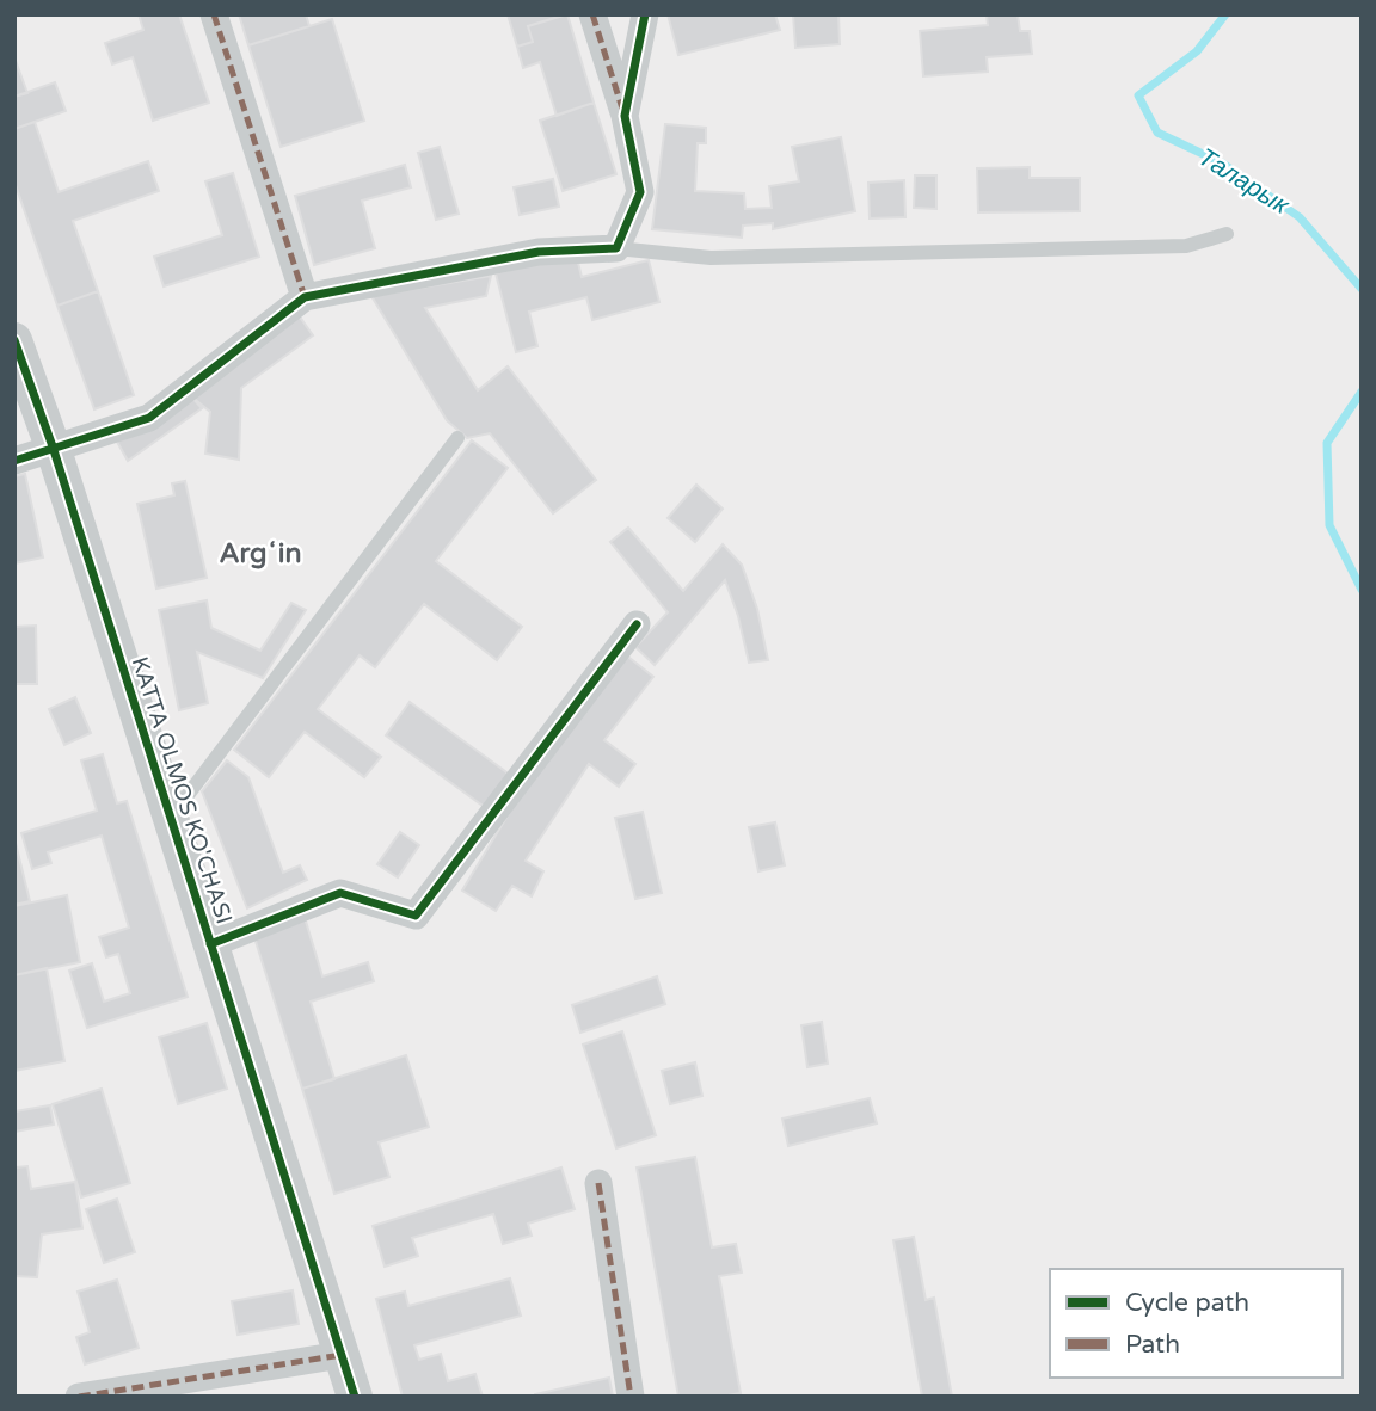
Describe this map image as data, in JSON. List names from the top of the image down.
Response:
{
  "streets": {
    "street": ["KATTA OLMOS KO'CHASI"]
  },
  "districts": ["Argʻin"],
  "water": ["Таларык"],
  "legend": ["Cycle path", "Path"]
}
